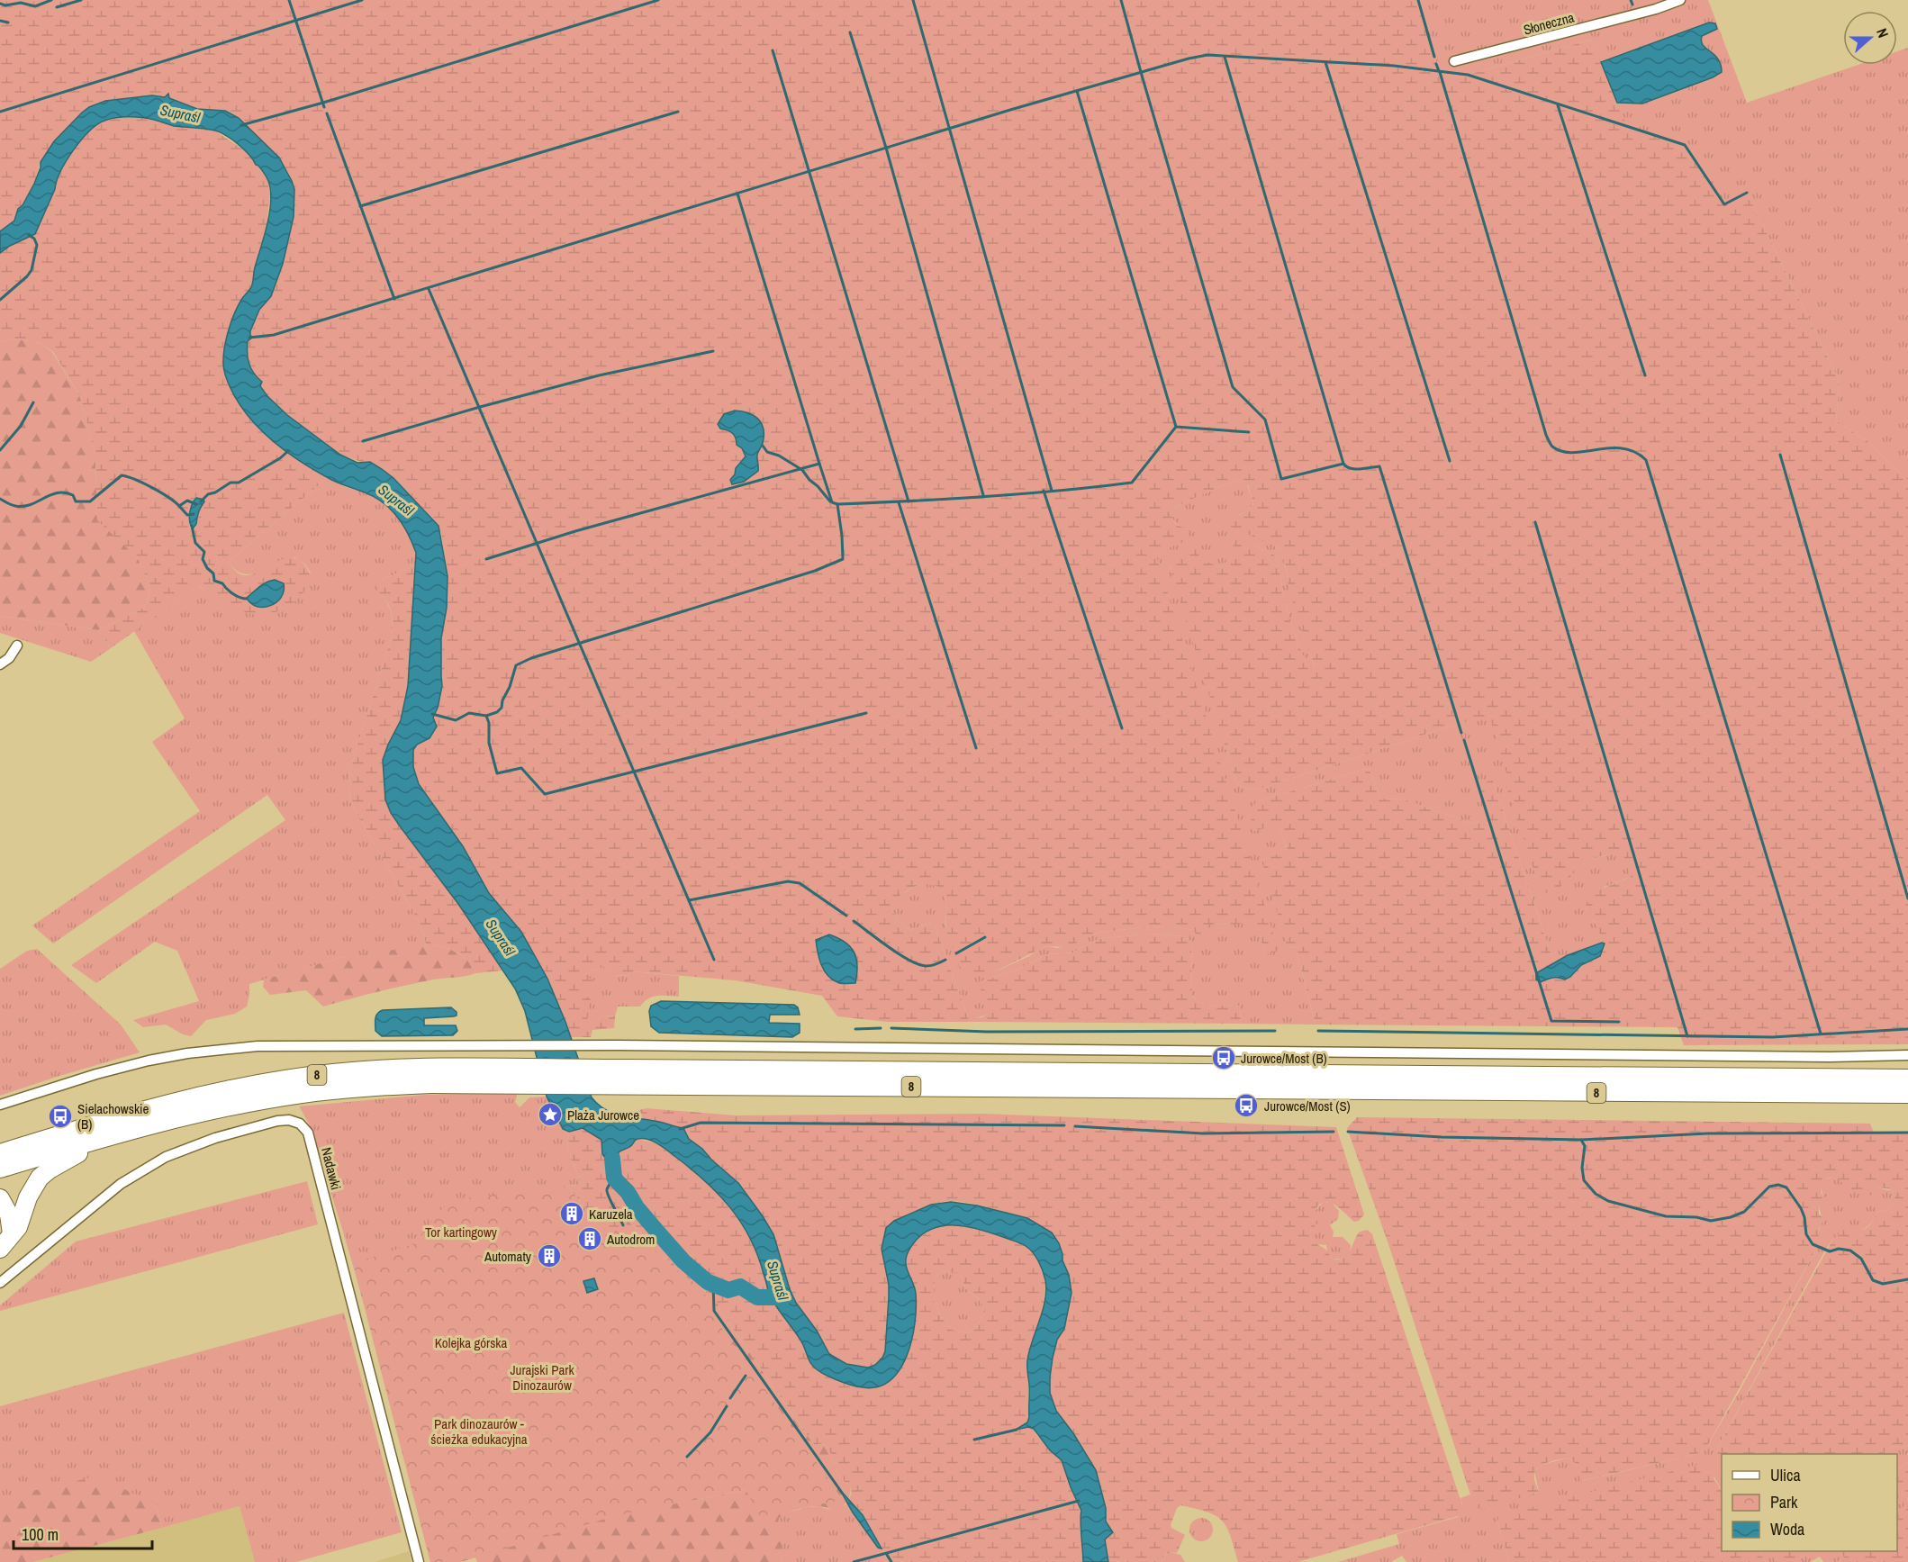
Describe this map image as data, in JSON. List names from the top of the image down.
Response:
{
  "streets": {
    "highway": ["8"],
    "street": ["Słoneczna", "Nadawki"]
  },
  "water": ["Supraśl"],
  "parks": [
    "Tor kartingowy",
    "Kolejka górska",
    "Jurajski Park Dinozaurów",
    "Park dinozaurów - ścieżka edukacyjna"
  ],
  "places": {
    "bus stop": ["Jurowce/Most (B)", "Jurowce/Most (S)", "Sielachowskie (B)"],
    "place": ["Plaża Jurowce"],
    "building": ["Karuzela", "Autodrom", "Automaty"]
  },
  "legend": ["Ulica", "Park", "Woda"],
  "scale_bar": "100 m",
  "north": "right"
}
